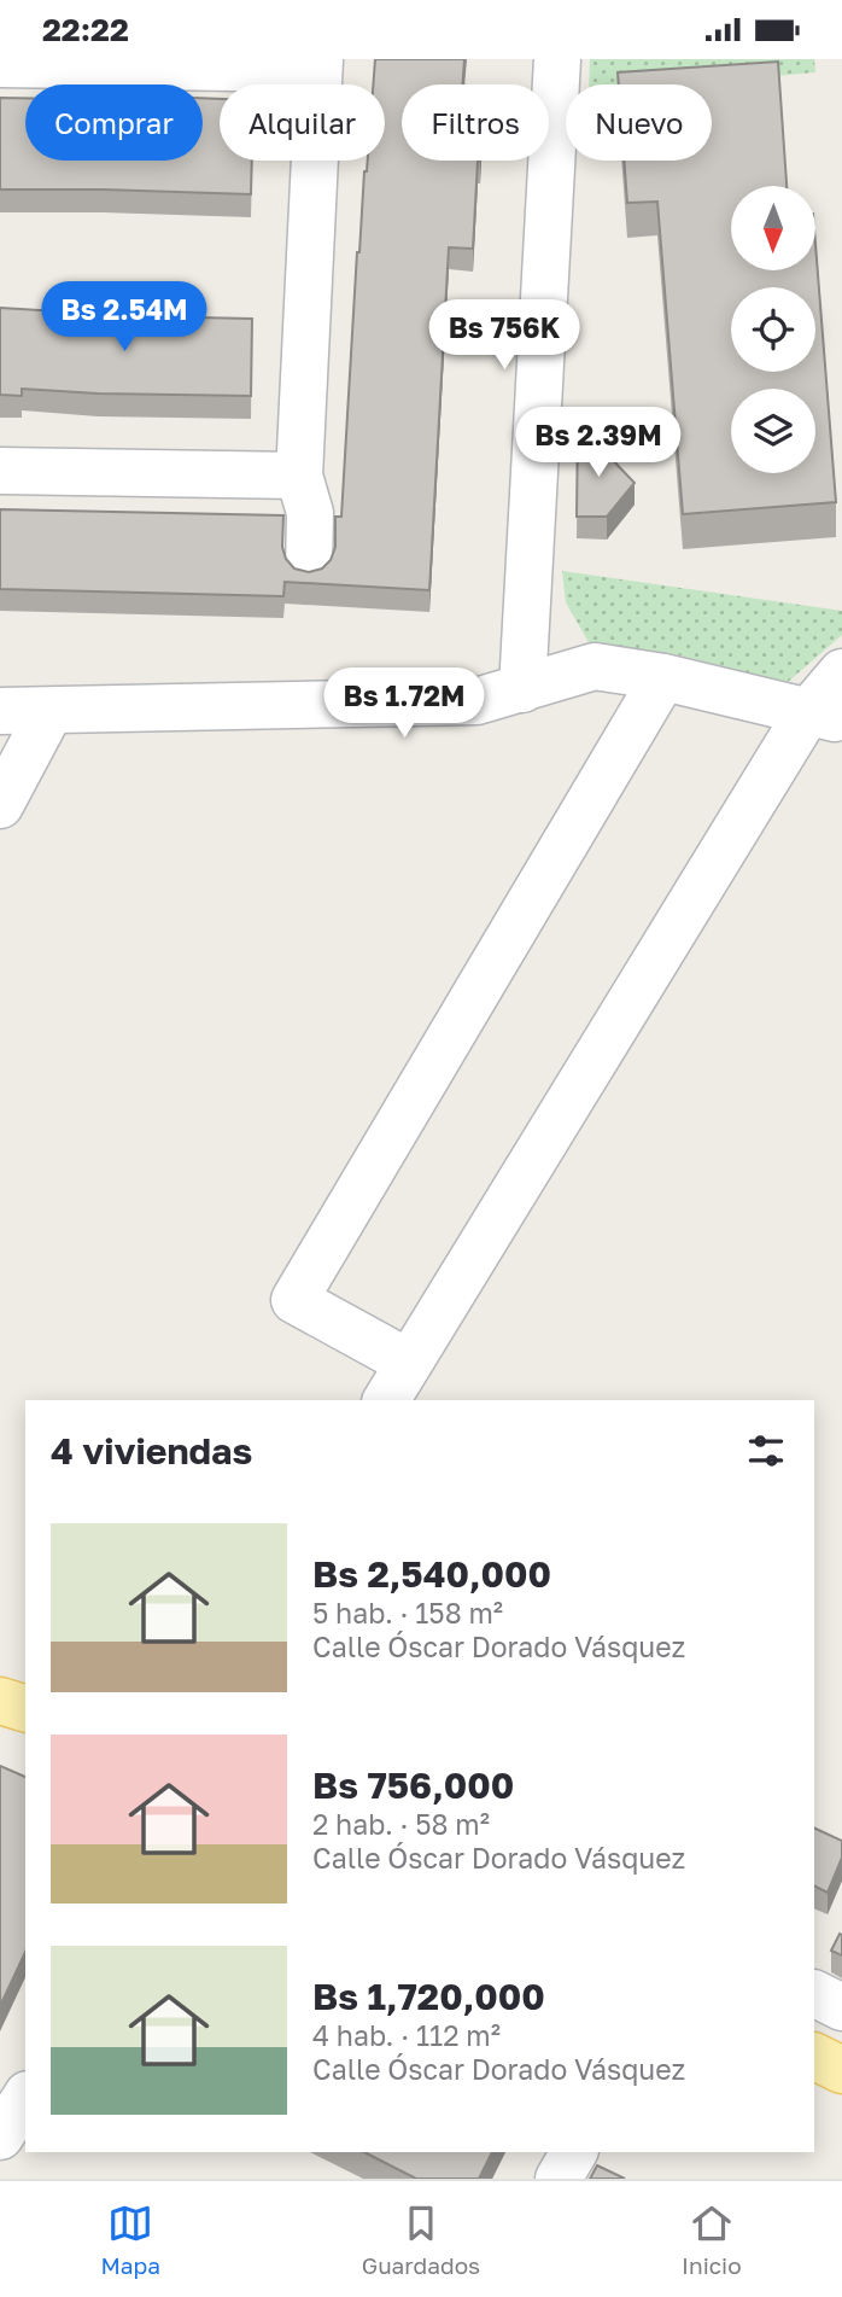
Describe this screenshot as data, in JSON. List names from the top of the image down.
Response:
{
  "north": "bottom",
  "page": {
    "status": "22:22",
    "chip": [
      "Comprar",
      "Alquilar",
      "Filtros",
      "Nuevo"
    ],
    "price": [
      "Bs 2.54M",
      "Bs 756K",
      "Bs 2.39M",
      "Bs 1.72M"
    ],
    "heading": "4 viviendas",
    "list": [
      {
        "name": "Bs 2,540,000",
        "note": "5 hab. · 158 m² · Calle Óscar Dorado Vásquez"
      },
      {
        "name": "Bs 756,000",
        "note": "2 hab. · 58 m² · Calle Óscar Dorado Vásquez"
      },
      {
        "name": "Bs 1,720,000",
        "note": "4 hab. · 112 m² · Calle Óscar Dorado Vásquez"
      }
    ],
    "tabs": ["Mapa", "Guardados", "Inicio"]
  }
}
